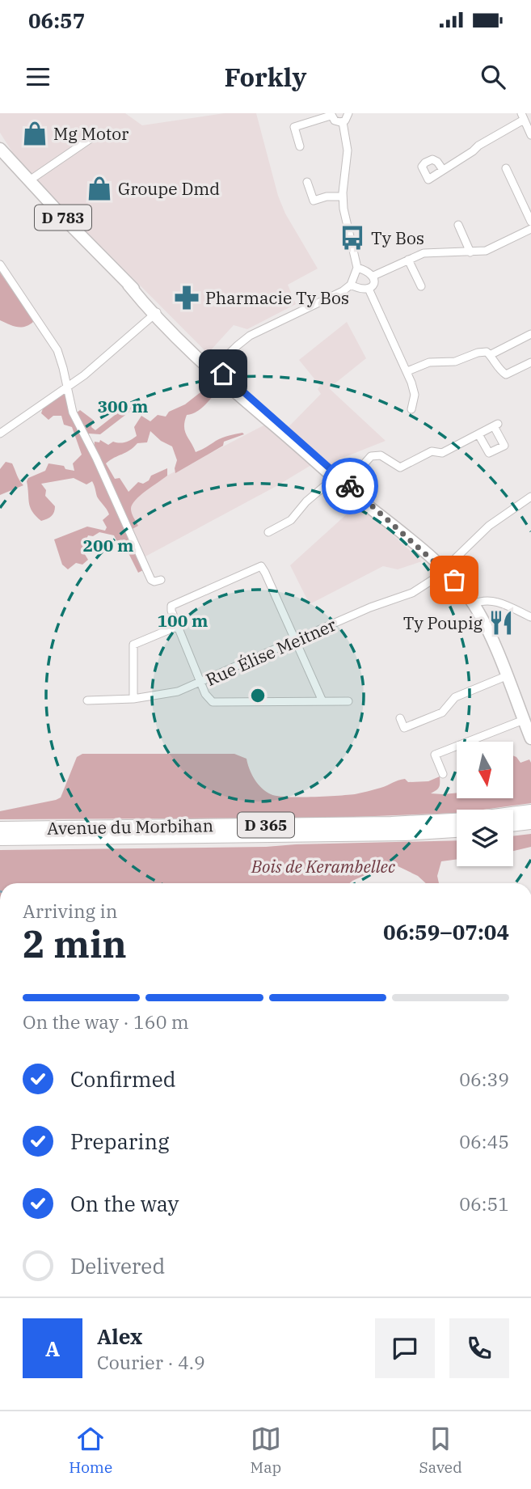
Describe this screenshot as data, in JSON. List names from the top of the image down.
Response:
{
  "streets": {
    "highway": ["D 365", "Avenue du Morbihan"],
    "main road": ["D 783"],
    "street": ["Rue Élise Meitner"]
  },
  "crossings": [
    ["D 783", "Rue Élise Meitner"]
  ],
  "parks": ["Bois de Kerambellec"],
  "places": {
    "shop": ["Mg Motor", "Groupe Dmd"],
    "bus stop": ["Ty Bos"],
    "pharmacy": ["Pharmacie Ty Bos"],
    "restaurant": ["Ty Poupig"]
  },
  "north": "bottom",
  "page": {
    "status": "06:57",
    "header": "Forkly",
    "heading": ["2 min", "Arriving in", "06:59–07:04"],
    "panel": ["Alex", "Courier · 4.9"],
    "bar": "On the way · 160 m",
    "list": [
      ["Confirmed", "06:39"],
      ["Preparing", "06:45"],
      ["On the way", "06:51"],
      "Delivered"
    ],
    "round": "A",
    "tabs": ["Home", "Map", "Saved"]
  },
  "rings": ["300 m", "200 m", "100 m"]
}
